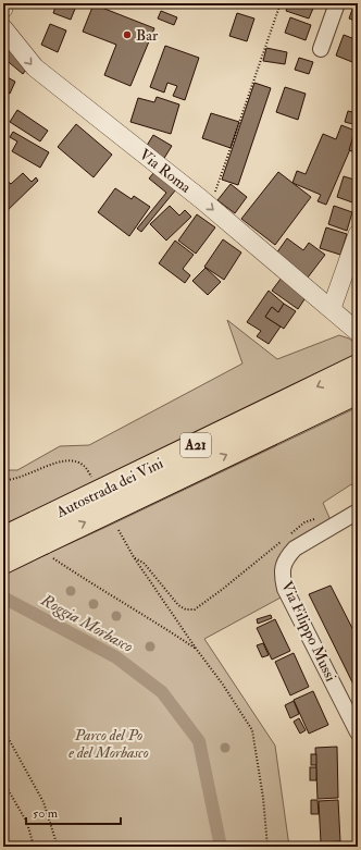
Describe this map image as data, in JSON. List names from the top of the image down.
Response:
{
  "streets": {
    "highway": ["A21", "Autostrada dei Vini"],
    "street": ["Via Roma", "Via Filippo Mussi"]
  },
  "one_way": ["Via Roma"],
  "water": ["Roggia Morbasco"],
  "parks": ["Parco del Po e del Morbasco"],
  "places": ["Bar"],
  "scale_bar": "50 m"
}
